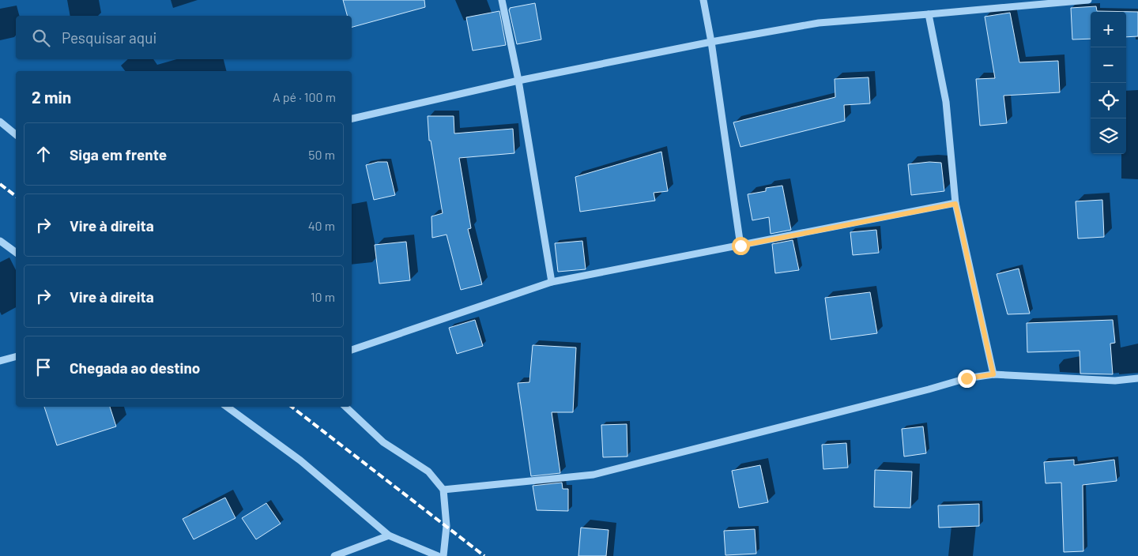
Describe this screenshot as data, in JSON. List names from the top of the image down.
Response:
{
  "page": {
    "map_buttons": ["+", "−"],
    "search": "Pesquisar aqui",
    "heading": ["2 min", "A pé · 100 m"],
    "list": [
      ["Siga em frente", "50 m"],
      ["Vire à direita", "40 m"],
      ["Vire à direita", "10 m"],
      "Chegada ao destino"
    ]
  }
}
